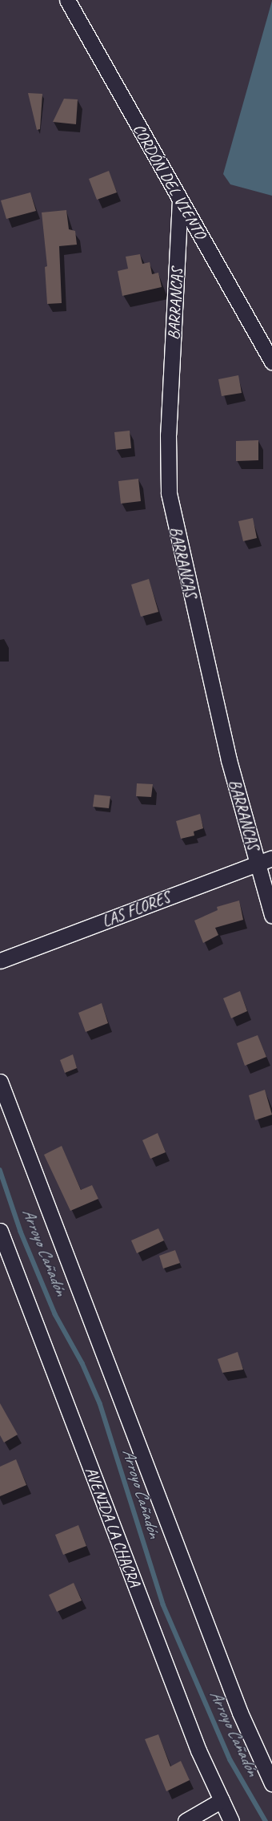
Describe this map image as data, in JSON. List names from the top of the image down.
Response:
{
  "streets": {
    "street": [
      "CORDÓN DEL VIENTO",
      "BARRANCAS",
      "LAS FLORES",
      "AVENIDA LA CHACRA"
    ]
  },
  "crossings": [
    ["CORDÓN DEL VIENTO", "BARRANCAS"],
    ["BARRANCAS", "LAS FLORES"]
  ],
  "water": ["Arroyo Cañadón"]
}
